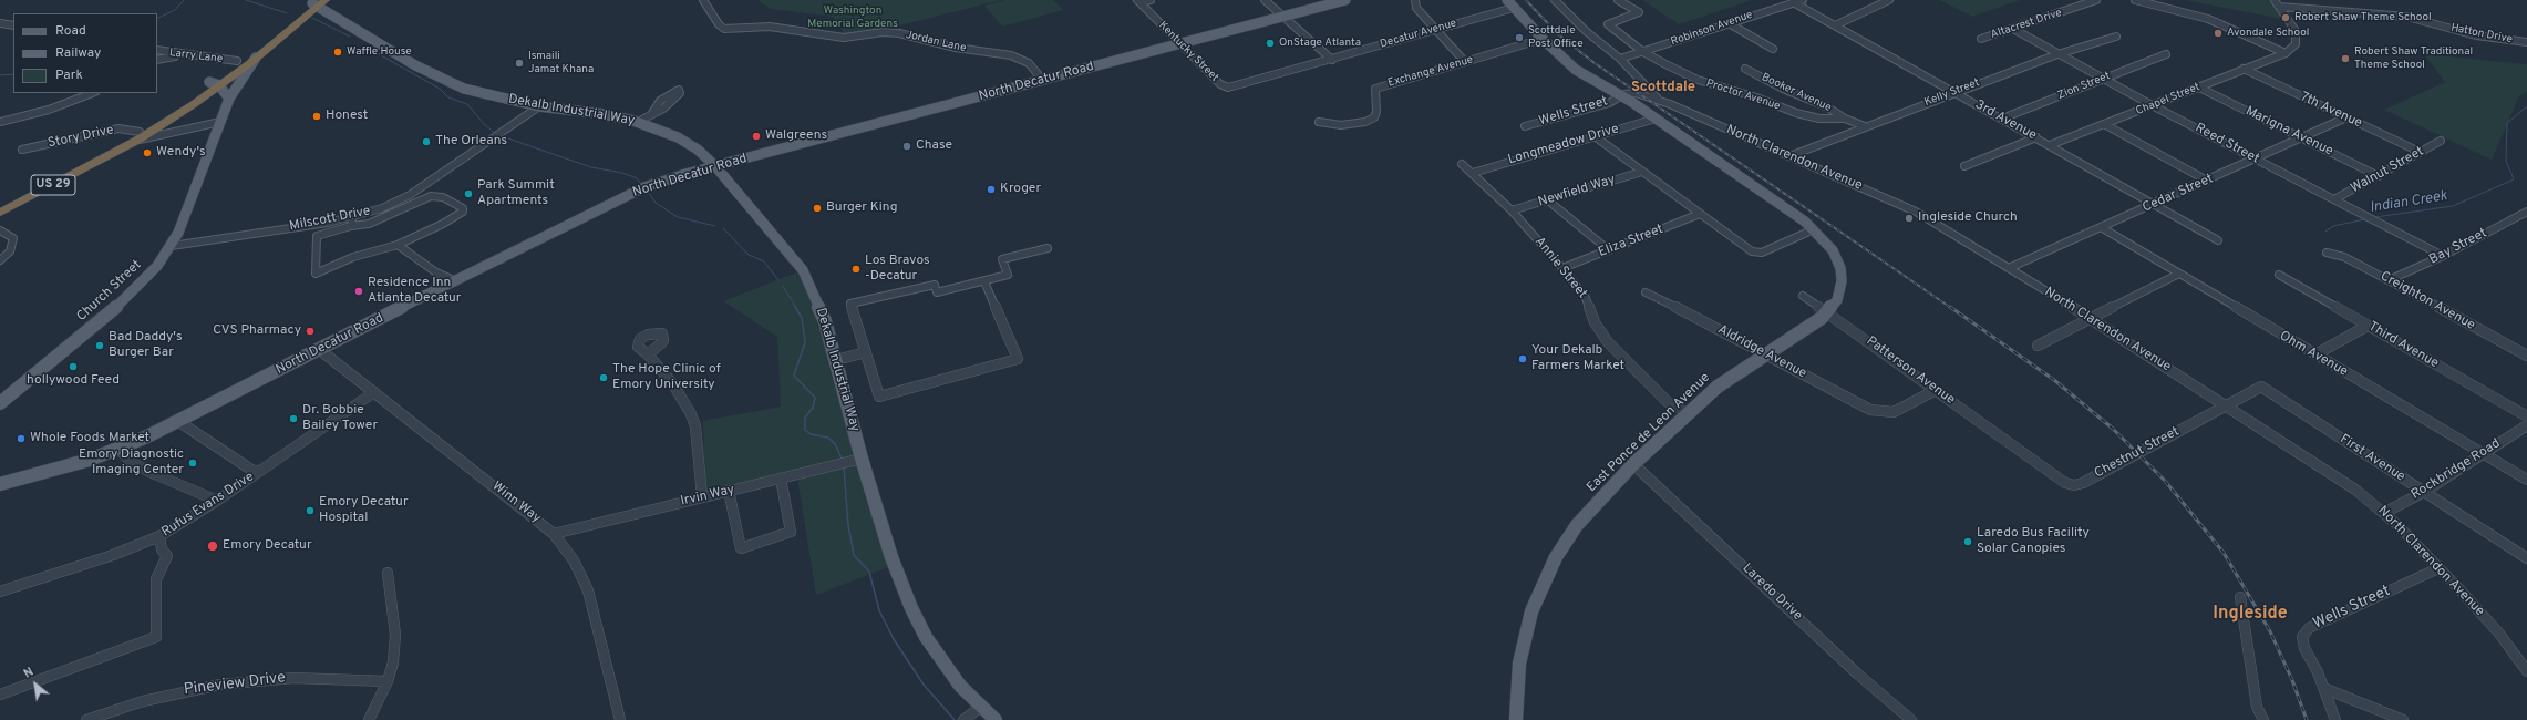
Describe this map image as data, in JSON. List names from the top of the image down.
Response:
{
  "streets": {
    "highway": ["US 29"],
    "main road": [
      "North Decatur Road",
      "Dekalb Industrial Way",
      "Church Street",
      "East Ponce de Leon Avenue"
    ],
    "street": [
      "Altacrest Drive",
      "Robinson Avenue",
      "Decatur Avenue",
      "Hatton Drive",
      "Jordan Lane",
      "Kentucky Street",
      "Larry Lane",
      "Exchange Avenue",
      "Zion Street",
      "Booker Avenue",
      "Kelly Street",
      "Proctor Avenue",
      "Chapel Street",
      "7th Avenue",
      "Wells Street",
      "3rd Avenue",
      "Marigna Avenue",
      "Story Drive",
      "Reed Street",
      "Longmeadow Drive",
      "North Clarendon Avenue",
      "Walnut Street",
      "Newfield Way",
      "Cedar Street",
      "Milscott Drive",
      "Eliza Street",
      "Bay Street",
      "Annie Street",
      "Creighton Avenue",
      "Third Avenue",
      "Aldridge Avenue",
      "Ohm Avenue",
      "Patterson Avenue",
      "Chestnut Street",
      "First Avenue",
      "Rockbridge Road",
      "Irvin Way",
      "Winn Way",
      "Rufus Evans Drive",
      "Laredo Drive",
      "Pineview Drive"
    ]
  },
  "crossings": [
    ["Altacrest Drive", "Reed Street"],
    ["Robinson Avenue", "Proctor Avenue"],
    ["Robinson Avenue", "3rd Avenue"],
    ["Decatur Avenue", "Kentucky Street"],
    ["Decatur Avenue", "East Ponce de Leon Avenue"],
    ["Jordan Lane", "North Decatur Road"],
    ["Kentucky Street", "North Decatur Road"],
    ["Larry Lane", "US 29"],
    ["Exchange Avenue", "East Ponce de Leon Avenue"],
    ["North Decatur Road", "Dekalb Industrial Way"],
    ["North Decatur Road", "Winn Way"],
    ["Zion Street", "3rd Avenue"],
    ["Zion Street", "Reed Street"],
    ["Booker Avenue", "Proctor Avenue"],
    ["Kelly Street", "Proctor Avenue"],
    ["Kelly Street", "3rd Avenue"],
    ["Kelly Street", "Reed Street"],
    ["Kelly Street", "North Clarendon Avenue"],
    ["Chapel Street", "7th Avenue"],
    ["Chapel Street", "3rd Avenue"],
    ["Chapel Street", "Marigna Avenue"],
    ["Chapel Street", "Reed Street"],
    ["Dekalb Industrial Way", "US 29"],
    ["Dekalb Industrial Way", "Milscott Drive"],
    ["Dekalb Industrial Way", "Irvin Way"],
    ["7th Avenue", "Walnut Street"],
    ["7th Avenue", "Cedar Street"],
    ["Wells Street", "North Clarendon Avenue"],
    ["Wells Street", "East Ponce de Leon Avenue"],
    ["3rd Avenue", "Cedar Street"],
    ["Marigna Avenue", "Walnut Street"],
    ["Marigna Avenue", "Cedar Street"],
    ["Story Drive", "US 29"],
    ["Reed Street", "Walnut Street"],
    ["Reed Street", "Cedar Street"],
    ["Reed Street", "Bay Street"],
    ["Longmeadow Drive", "Annie Street"],
    ["Longmeadow Drive", "East Ponce de Leon Avenue"],
    ["North Clarendon Avenue", "Cedar Street"],
    ["North Clarendon Avenue", "East Ponce de Leon Avenue"],
    ["North Clarendon Avenue", "Chestnut Street"],
    ["North Clarendon Avenue", "Rockbridge Road"],
    ["US 29", "Church Street"],
    ["Newfield Way", "Annie Street"],
    ["Cedar Street", "Ohm Avenue"],
    ["Milscott Drive", "Church Street"],
    ["Eliza Street", "Annie Street"],
    ["Bay Street", "Creighton Avenue"],
    ["Annie Street", "East Ponce de Leon Avenue"],
    ["Aldridge Avenue", "Patterson Avenue"],
    ["Aldridge Avenue", "East Ponce de Leon Avenue"],
    ["Ohm Avenue", "Rockbridge Road"],
    ["Patterson Avenue", "East Ponce de Leon Avenue"],
    ["Patterson Avenue", "Chestnut Street"],
    ["East Ponce de Leon Avenue", "Laredo Drive"],
    ["Chestnut Street", "First Avenue"],
    ["First Avenue", "Rockbridge Road"],
    ["Irvin Way", "Winn Way"],
    ["Winn Way", "Rufus Evans Drive"]
  ],
  "districts": ["Scottdale", "Ingleside"],
  "water": ["Indian Creek"],
  "parks": ["Washington Memorial Gardens"],
  "places": [
    "Robert Shaw Theme School",
    "Avondale School",
    "Scottdale Post Office",
    "OnStage Atlanta",
    "Waffle House",
    "Robert Shaw Traditional Theme School",
    "Ismaili Jamat Khana",
    "Honest",
    "Walgreens",
    "The Orleans",
    "Chase",
    "Wendy's",
    "Kroger",
    "Park Summit Apartments",
    "Burger King",
    "Ingleside Church",
    "Los Bravos -Decatur",
    "Residence Inn Atlanta Decatur",
    "CVS Pharmacy",
    "Bad Daddy's Burger Bar",
    "Your Dekalb Farmers Market",
    "hollywood Feed",
    "The Hope Clinic of Emory University",
    "Dr. Bobbie Bailey Tower",
    "Whole Foods Market",
    "Emory Diagnostic Imaging Center",
    "Emory Decatur Hospital",
    "Laredo Bus Facility Solar Canopies",
    "Emory Decatur"
  ],
  "legend": ["Road", "Railway", "Park"],
  "north": "top left"
}
